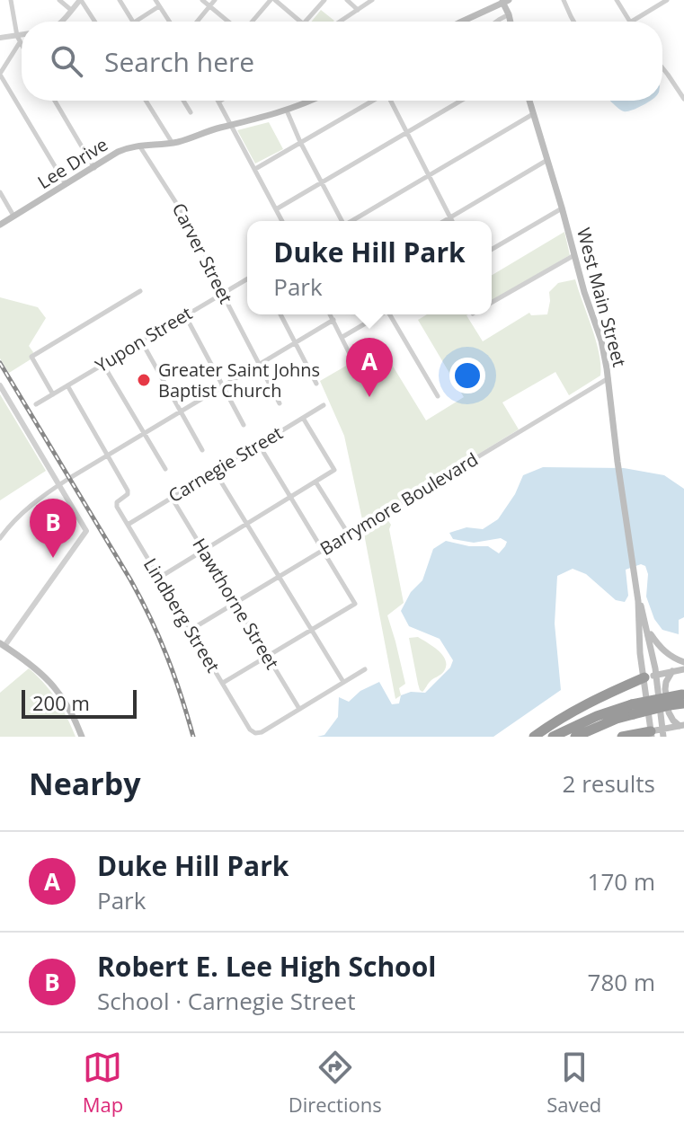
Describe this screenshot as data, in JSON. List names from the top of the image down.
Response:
{
  "streets": {
    "main road": ["Lee Drive", "West Main Street"],
    "street": [
      "Carver Street",
      "Yupon Street",
      "Carnegie Street",
      "Barrymore Boulevard",
      "Hawthorne Street",
      "Lindberg Street"
    ]
  },
  "crossings": [
    ["Lee Drive", "Carver Street"],
    ["Carver Street", "Yupon Street"],
    ["West Main Street", "Barrymore Boulevard"],
    ["Carnegie Street", "Hawthorne Street"],
    ["Carnegie Street", "Lindberg Street"],
    ["Barrymore Boulevard", "Hawthorne Street"],
    ["Barrymore Boulevard", "Lindberg Street"],
    ["Hawthorne Street", "Lindberg Street"]
  ],
  "places": ["Greater Saint Johns Baptist Church"],
  "scale_bar": "200 m",
  "page": {
    "search": "Search here",
    "popup": ["Duke Hill Park", "Park"],
    "pins": ["A", "B"],
    "scale": "200 m",
    "heading": ["Nearby", "2 results"],
    "list": [
      {
        "mark": "A",
        "name": "Duke Hill Park",
        "note": "Park",
        "value": "170 m"
      },
      {
        "mark": "B",
        "name": "Robert E. Lee High School",
        "note": "School · Carnegie Street",
        "value": "780 m"
      }
    ],
    "nav": ["Map", "Directions", "Saved"]
  }
}
